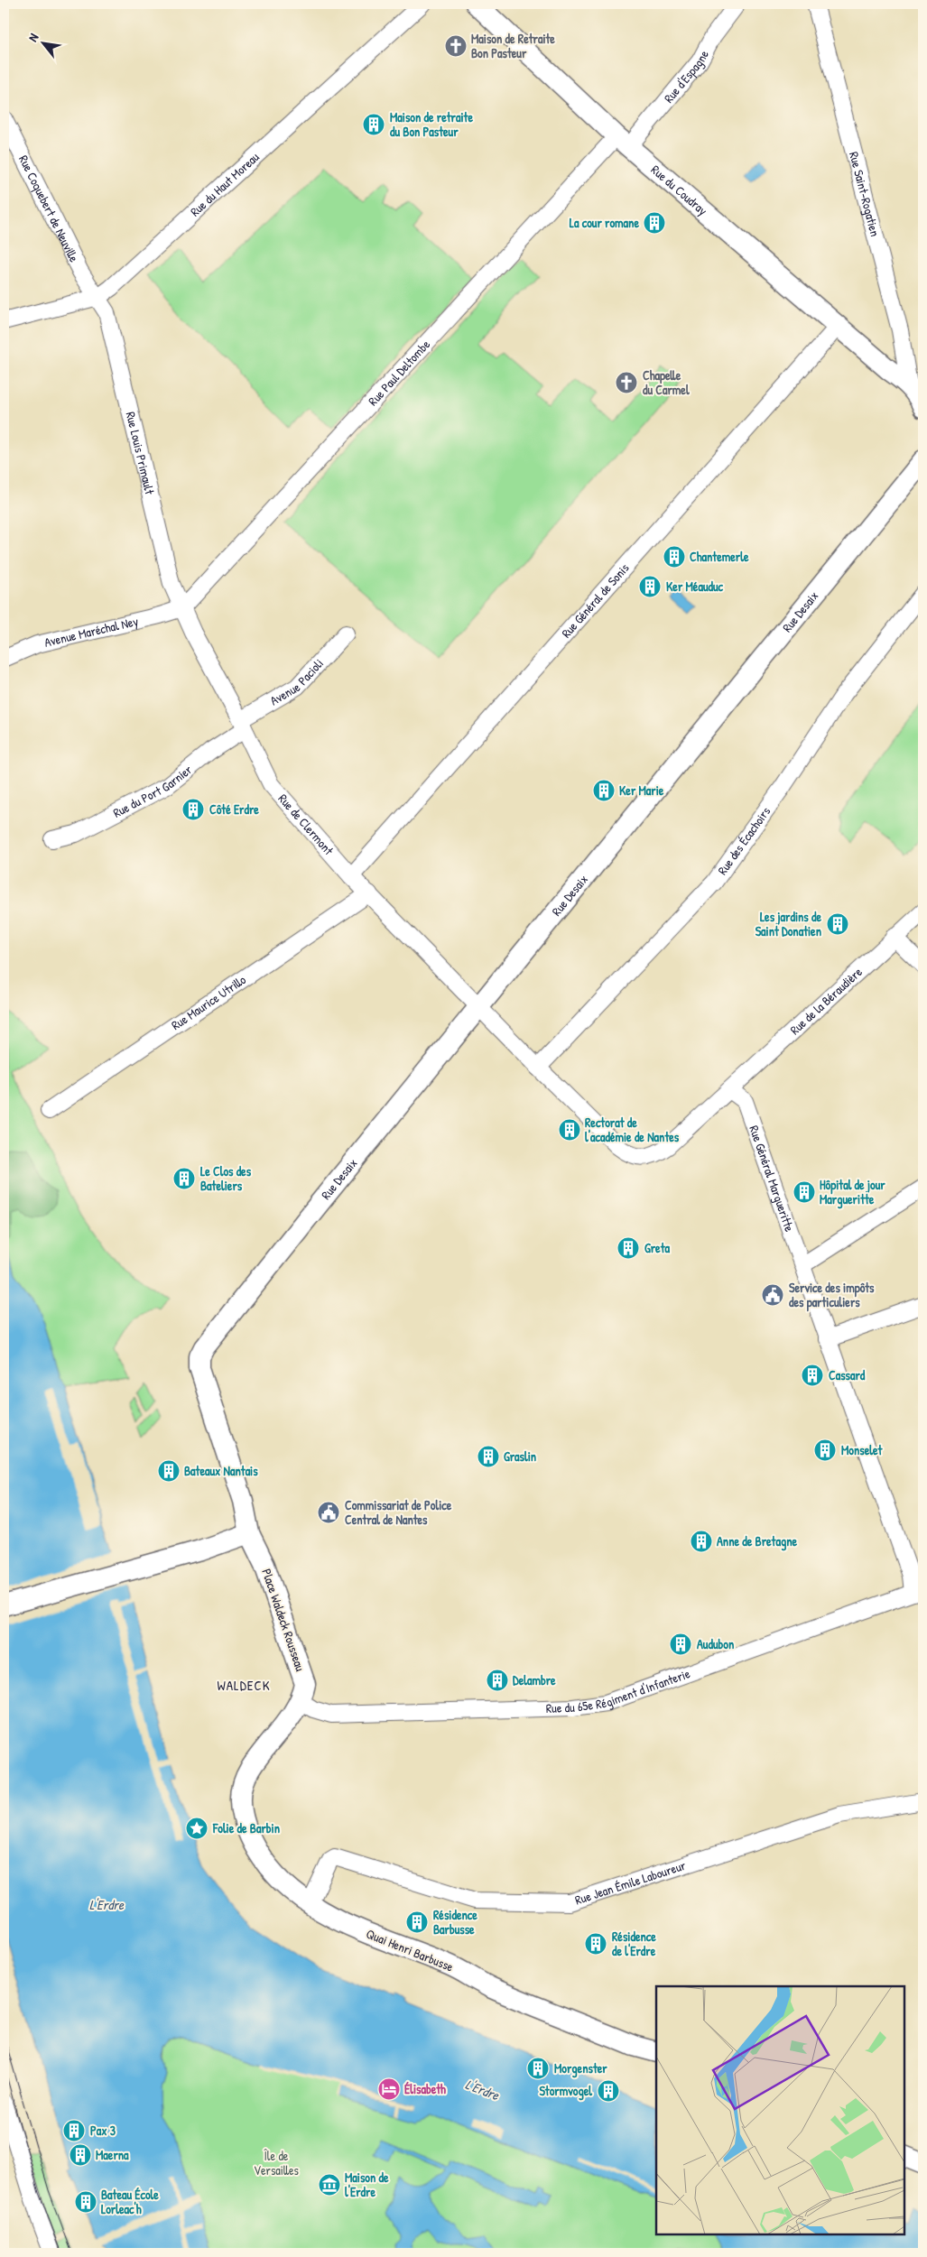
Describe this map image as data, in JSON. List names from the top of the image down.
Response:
{
  "streets": {
    "street": [
      "Rue d'Espagne",
      "Rue du Haut Moreau",
      "Rue du Coudray",
      "Rue Saint-Rogatien",
      "Rue Coquebert de Neuville",
      "Rue Paul Deltombe",
      "Rue Louis Primault",
      "Rue Général de Sonis",
      "Rue Desaix",
      "Avenue Maréchal Ney",
      "Avenue Pacioli",
      "Rue du Port Garnier",
      "Rue de Clermont",
      "Rue des Écachoirs",
      "Rue de la Béraudière",
      "Rue Maurice Utrillo",
      "Rue Général Margueritte",
      "Place Waldeck Rousseau",
      "Rue du 65e Régiment d'Infanterie",
      "Rue Jean Émile Laboureur",
      "Quai Henri Barbusse"
    ]
  },
  "crossings": [
    ["Rue d'Espagne", "Rue du Coudray"],
    ["Rue d'Espagne", "Rue Paul Deltombe"],
    ["Rue du Haut Moreau", "Rue Coquebert de Neuville"],
    ["Rue du Haut Moreau", "Rue Louis Primault"],
    ["Rue du Coudray", "Rue Saint-Rogatien"],
    ["Rue du Coudray", "Rue Paul Deltombe"],
    ["Rue du Coudray", "Rue Général de Sonis"],
    ["Rue Coquebert de Neuville", "Rue Louis Primault"],
    ["Rue Paul Deltombe", "Rue Louis Primault"],
    ["Rue Paul Deltombe", "Avenue Maréchal Ney"],
    ["Rue Paul Deltombe", "Rue de Clermont"],
    ["Rue Louis Primault", "Avenue Maréchal Ney"],
    ["Rue Louis Primault", "Rue de Clermont"],
    ["Rue Général de Sonis", "Rue de Clermont"],
    ["Rue Desaix", "Rue de Clermont"],
    ["Rue Desaix", "Place Waldeck Rousseau"],
    ["Avenue Maréchal Ney", "Rue de Clermont"],
    ["Avenue Pacioli", "Rue du Port Garnier"],
    ["Avenue Pacioli", "Rue de Clermont"],
    ["Rue du Port Garnier", "Rue de Clermont"],
    ["Rue de Clermont", "Rue Maurice Utrillo"],
    ["Rue de la Béraudière", "Rue Général Margueritte"],
    ["Rue Général Margueritte", "Rue du 65e Régiment d'Infanterie"],
    ["Place Waldeck Rousseau", "Rue du 65e Régiment d'Infanterie"],
    ["Place Waldeck Rousseau", "Quai Henri Barbusse"],
    ["Rue Jean Émile Laboureur", "Quai Henri Barbusse"]
  ],
  "districts": ["WALDECK"],
  "water": ["L'Erdre"],
  "parks": ["Île de Versailles"],
  "places": {
    "church": ["Maison de Retraite Bon Pasteur", "Chapelle du Carmel"],
    "building": [
      "Maison de retraite du Bon Pasteur",
      "La cour romane",
      "Chantemerle",
      "Ker Méauduc",
      "Ker Marie",
      "Côté Erdre",
      "Les jardins de Saint Donatien",
      "Rectorat de l'académie de Nantes",
      "Le Clos des Bateliers",
      "Hôpital de jour Margueritte",
      "Greta",
      "Cassard",
      "Monselet",
      "Graslin",
      "Bateaux Nantais",
      "Anne de Bretagne",
      "Audubon",
      "Delambre",
      "Résidence Barbusse",
      "Résidence de l'Erdre",
      "Morgenster",
      "Stormvogel",
      "Pax 3",
      "Maerna",
      "Bateau École Lorleac'h"
    ],
    "public building": ["Service des impôts des particuliers", "Commissariat de Police Central de Nantes"],
    "place": ["Folie de Barbin"],
    "hotel": ["Élisabeth"],
    "museum": ["Maison de l'Erdre"]
  },
  "north": "top left"
}
